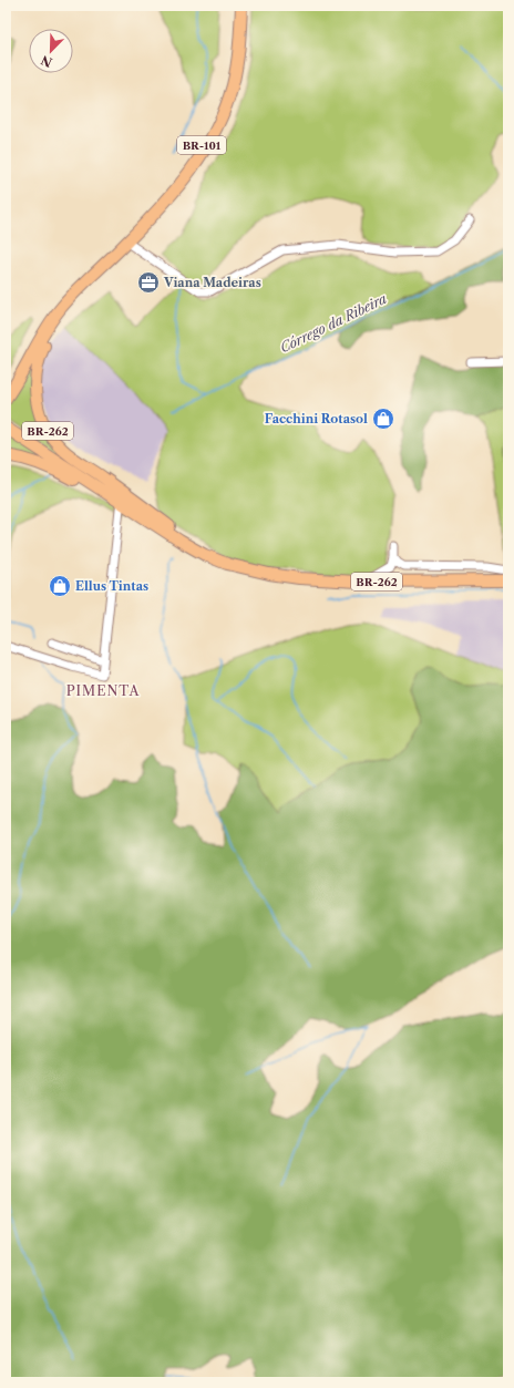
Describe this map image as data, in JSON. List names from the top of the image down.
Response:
{
  "streets": {
    "highway": ["BR-101", "BR-262"]
  },
  "crossings": [
    ["BR-101", "BR-262"]
  ],
  "districts": ["PIMENTA"],
  "water": ["Córrego da Ribeira"],
  "places": {
    "office": ["Viana Madeiras"],
    "shop": ["Facchini Rotasol", "Ellus Tintas"]
  },
  "north": "bottom left"
}
